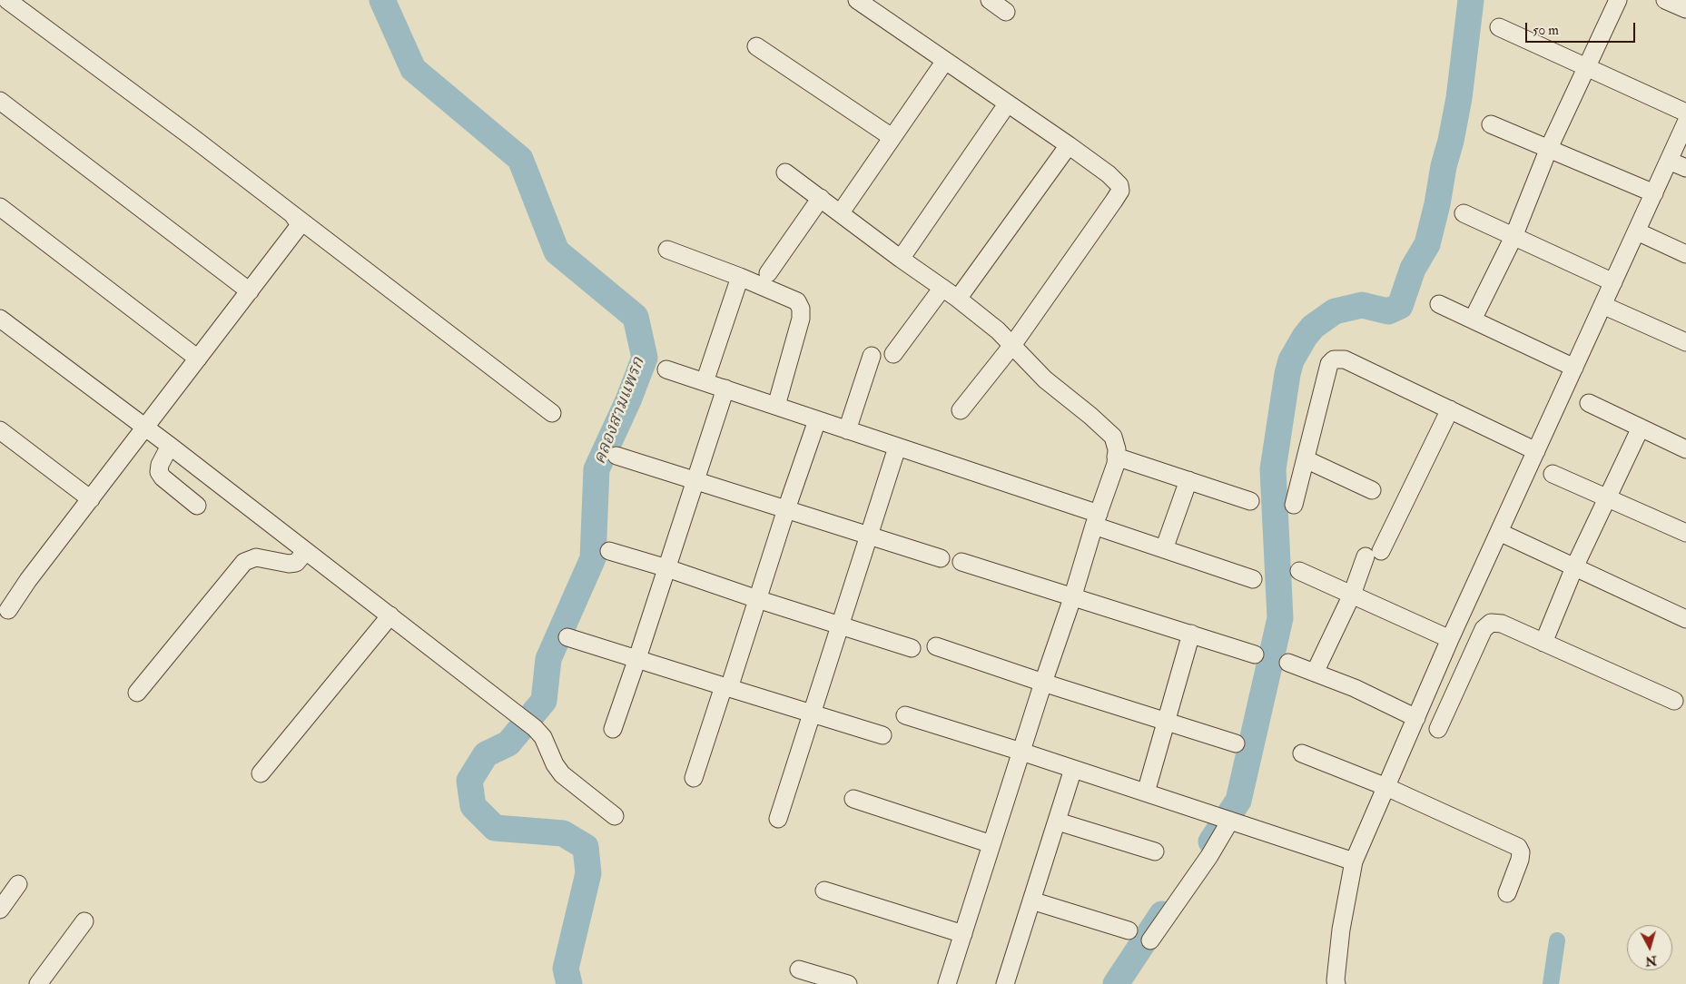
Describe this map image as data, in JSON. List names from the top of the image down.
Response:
{
  "water": ["คลองสามแพรก"],
  "scale_bar": "50 m",
  "north": "bottom"
}
